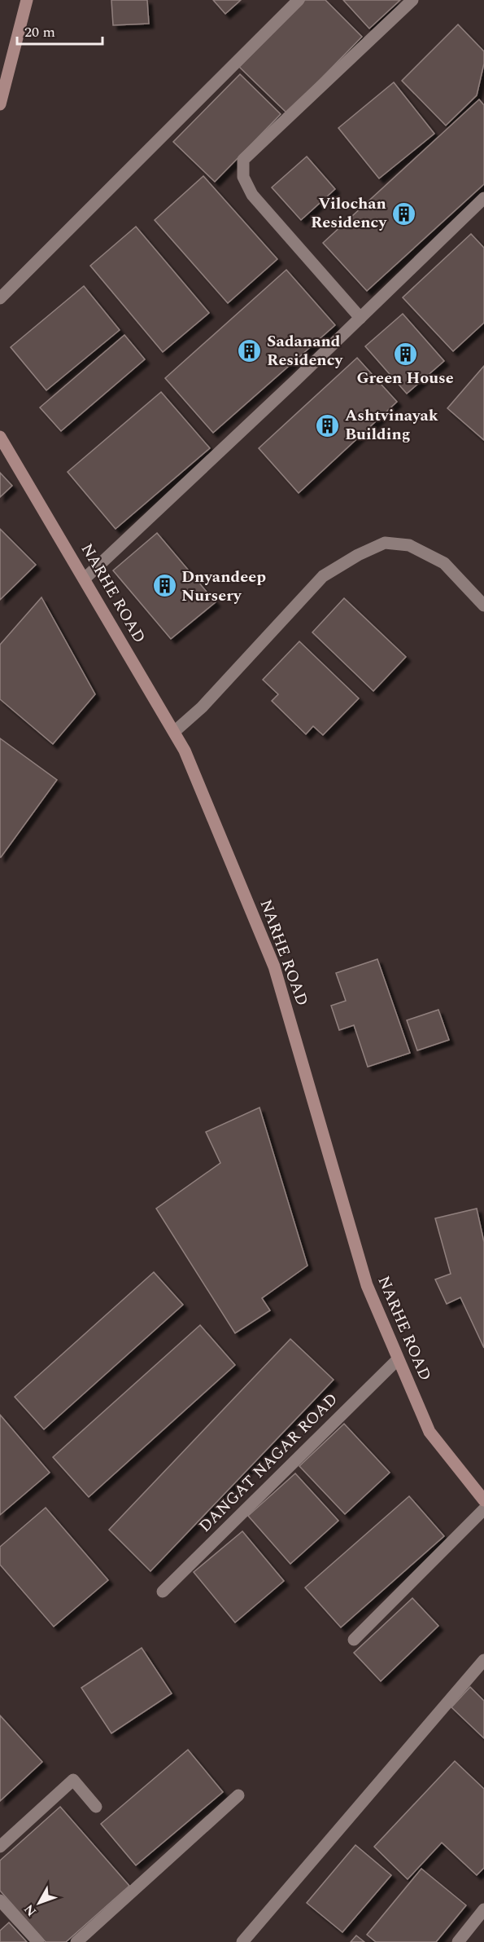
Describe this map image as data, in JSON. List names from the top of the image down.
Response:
{
  "streets": {
    "street": ["NARHE ROAD", "DANGAT NAGAR ROAD"]
  },
  "crossings": [
    ["NARHE ROAD", "DANGAT NAGAR ROAD"]
  ],
  "places": {
    "building": [
      "Vilochan Residency",
      "Sadanand Residency",
      "Green House",
      "Ashtvinayak Building",
      "Dnyandeep Nursery"
    ]
  },
  "scale_bar": "20 m",
  "north": "bottom left"
}
